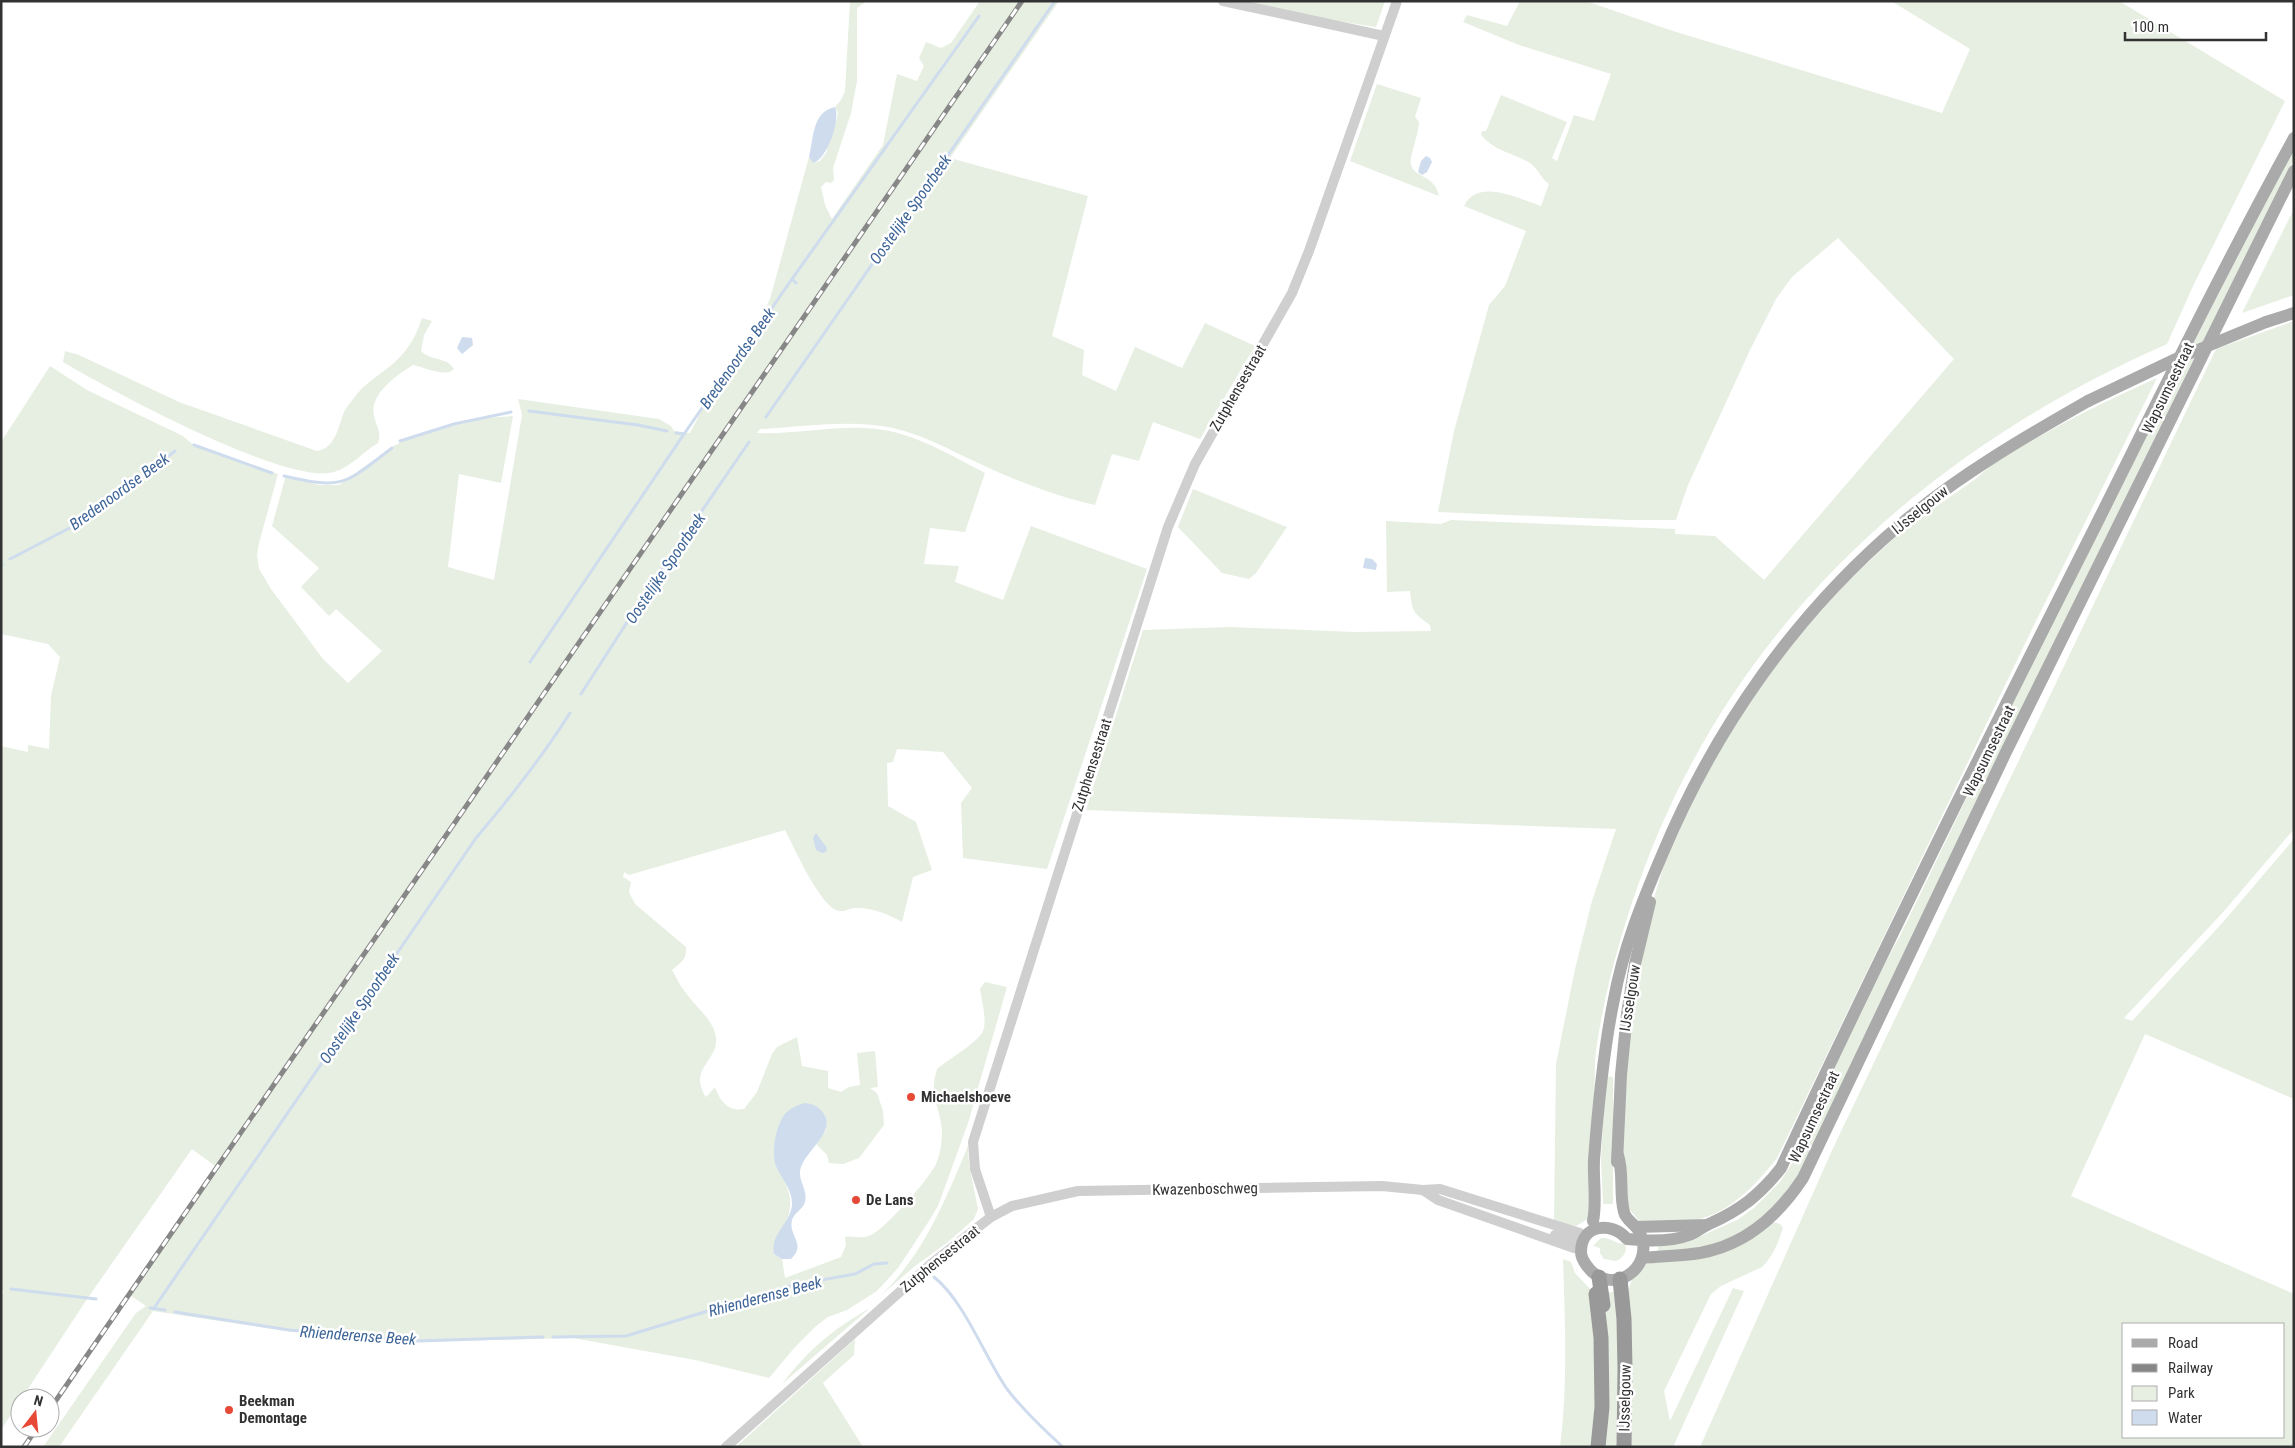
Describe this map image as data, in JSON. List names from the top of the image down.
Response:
{
  "streets": {
    "highway": ["IJsselgouw"],
    "main road": ["Wapsumsestraat"],
    "street": ["Zutphensestraat", "Kwazenboschweg"]
  },
  "crossings": [
    ["Zutphensestraat", "Kwazenboschweg"]
  ],
  "water": ["Oostelijke Spoorbeek", "Bredenoordse Beek", "Rhienderense Beek"],
  "places": ["Michaelshoeve", "De Lans", "Beekman Demontage"],
  "legend": [
    "Road",
    "Railway",
    "Park",
    "Water"
  ],
  "scale_bar": "100 m",
  "north": "top"
}
